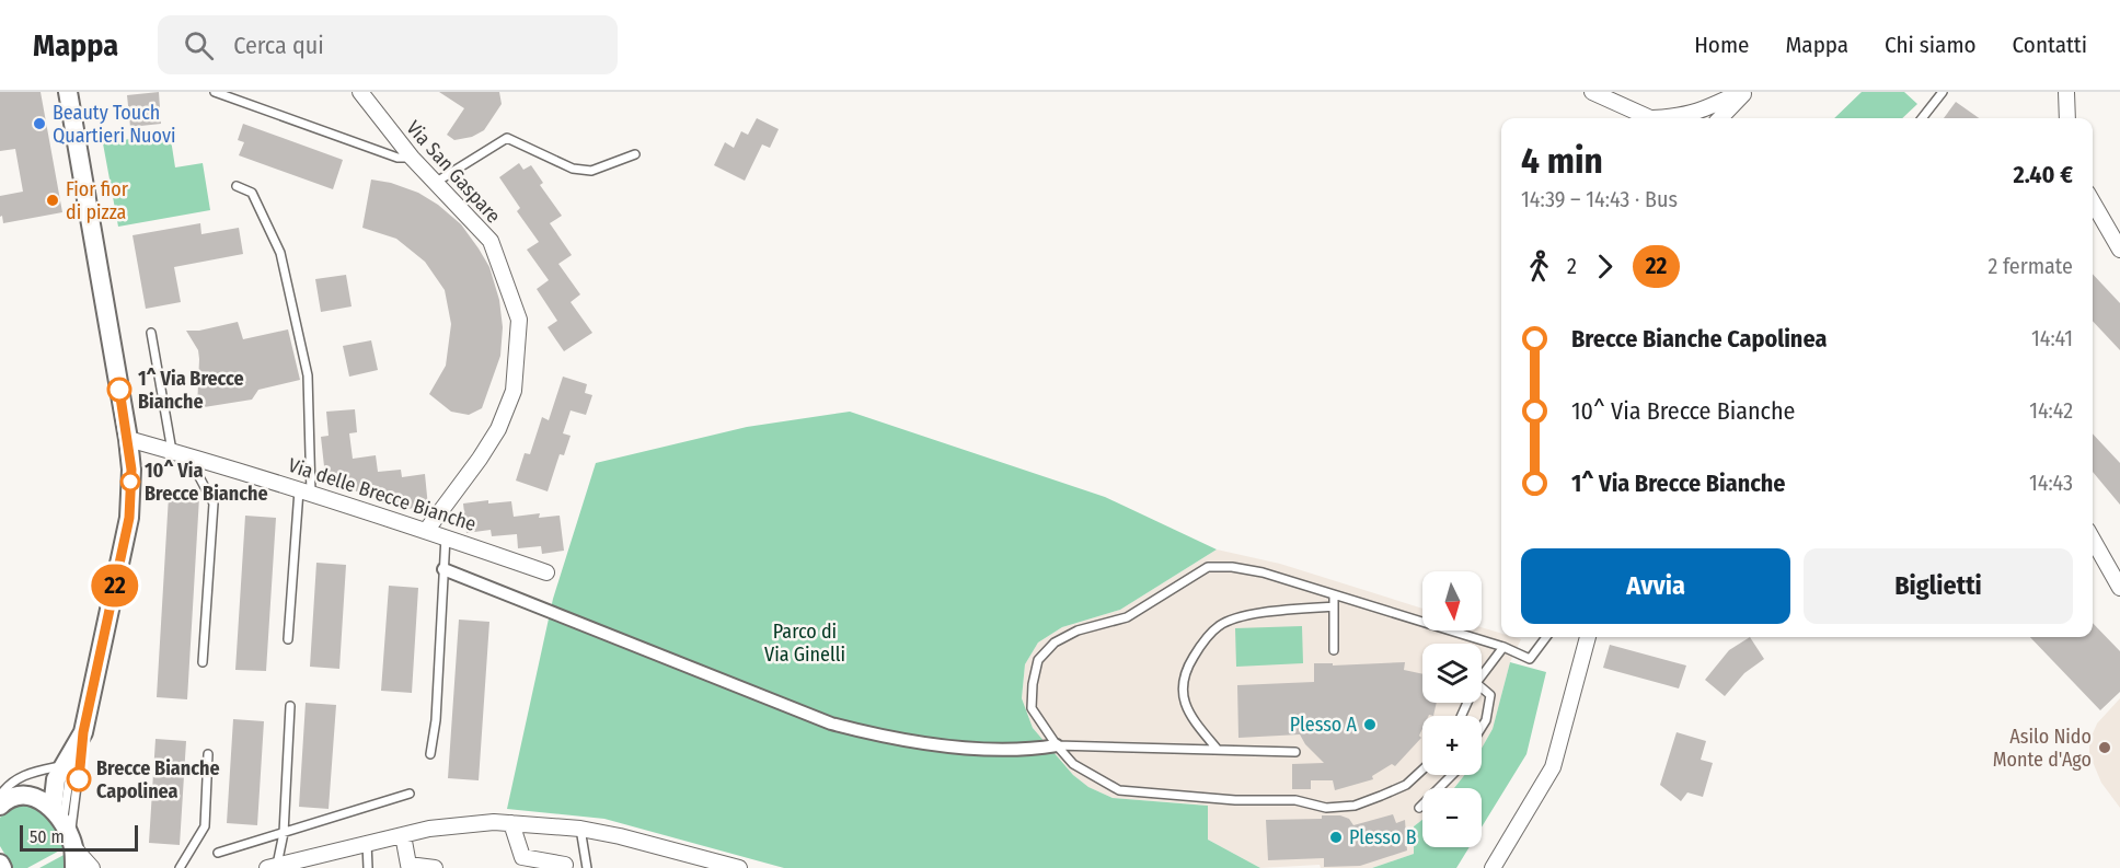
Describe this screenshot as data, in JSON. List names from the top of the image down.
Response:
{
  "streets": {
    "street": ["Via San Gaspare", "Via delle Brecce Bianche"]
  },
  "crossings": [
    ["Via San Gaspare", "Via delle Brecce Bianche"]
  ],
  "parks": ["Parco di Via Ginelli"],
  "places": [
    "Beauty Touch Quartieri Nuovi",
    "Fior fior di pizza",
    "1^ Via Brecce Bianche",
    "10^ Via Brecce Bianche",
    "Plesso A",
    "Asilo Nido Monte d'Ago",
    "Brecce Bianche Capolinea",
    "Plesso B"
  ],
  "lines": ["bus line 22"],
  "scale_bar": "50 m",
  "north": "bottom",
  "page": {
    "header": "Mappa",
    "search": "Cerca qui",
    "nav": [
      "Home",
      "Mappa",
      "Chi siamo",
      "Contatti"
    ],
    "on_map": "22",
    "heading": ["4 min", "14:39 – 14:43 · Bus", "2.40 €"],
    "legs": ["2", "22", "2 fermate"],
    "list": [
      {
        "name": "Brecce Bianche Capolinea",
        "value": "14:41"
      },
      {
        "name": "10^ Via Brecce Bianche",
        "value": "14:42"
      },
      {
        "name": "1^ Via Brecce Bianche",
        "value": "14:43"
      }
    ],
    "buttons": ["Avvia", "Biglietti"],
    "map_buttons": ["+", "−"],
    "scale": "50 m"
  }
}
